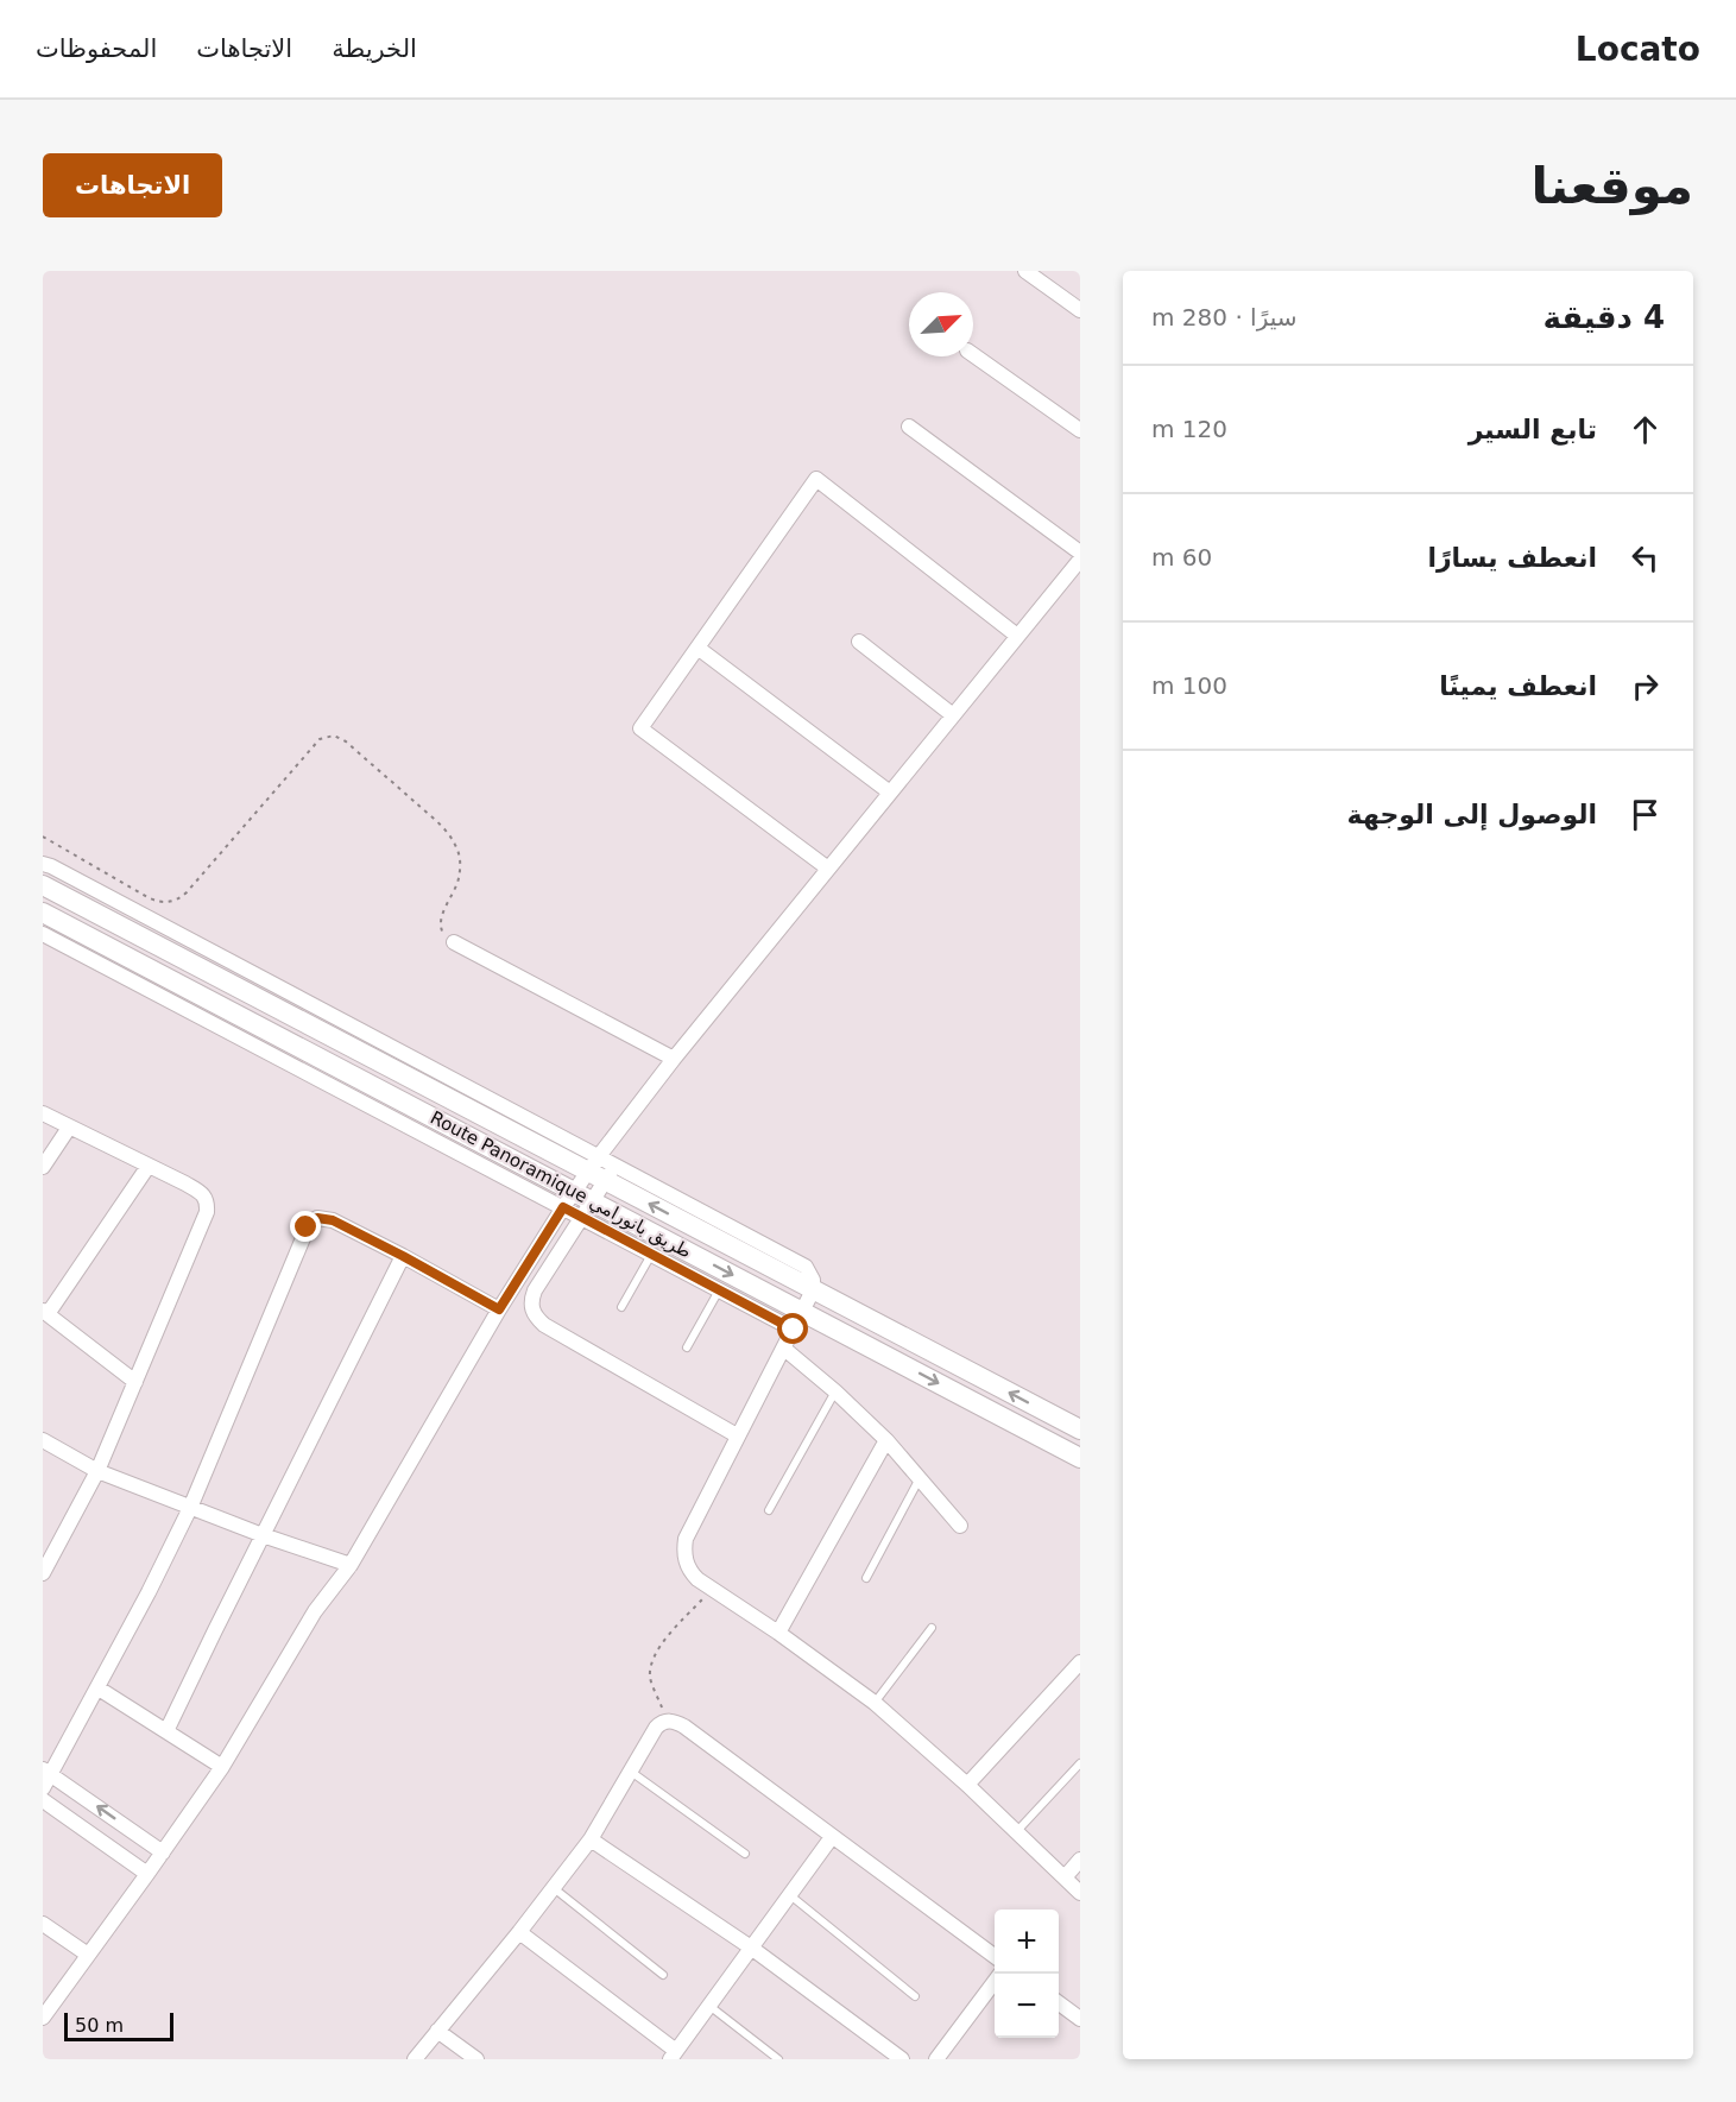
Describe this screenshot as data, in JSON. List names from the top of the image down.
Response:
{
  "streets": {
    "street": ["Route Panoramique طريق بانورامي"]
  },
  "scale_bar": "50 m",
  "north": "top right",
  "page": {
    "header": "Locato",
    "nav": ["الخريطة", "الاتجاهات", "المحفوظات"],
    "buttons": "الاتجاهات",
    "title": "موقعنا",
    "heading": ["4 دقيقة", "سيرًا · 280 m"],
    "list": [
      ["تابع السير", "120 m"],
      ["انعطف يسارًا", "60 m"],
      ["انعطف يمينًا", "100 m"],
      "الوصول إلى الوجهة"
    ],
    "map_buttons": ["+", "−"],
    "scale": "50 m"
  }
}
